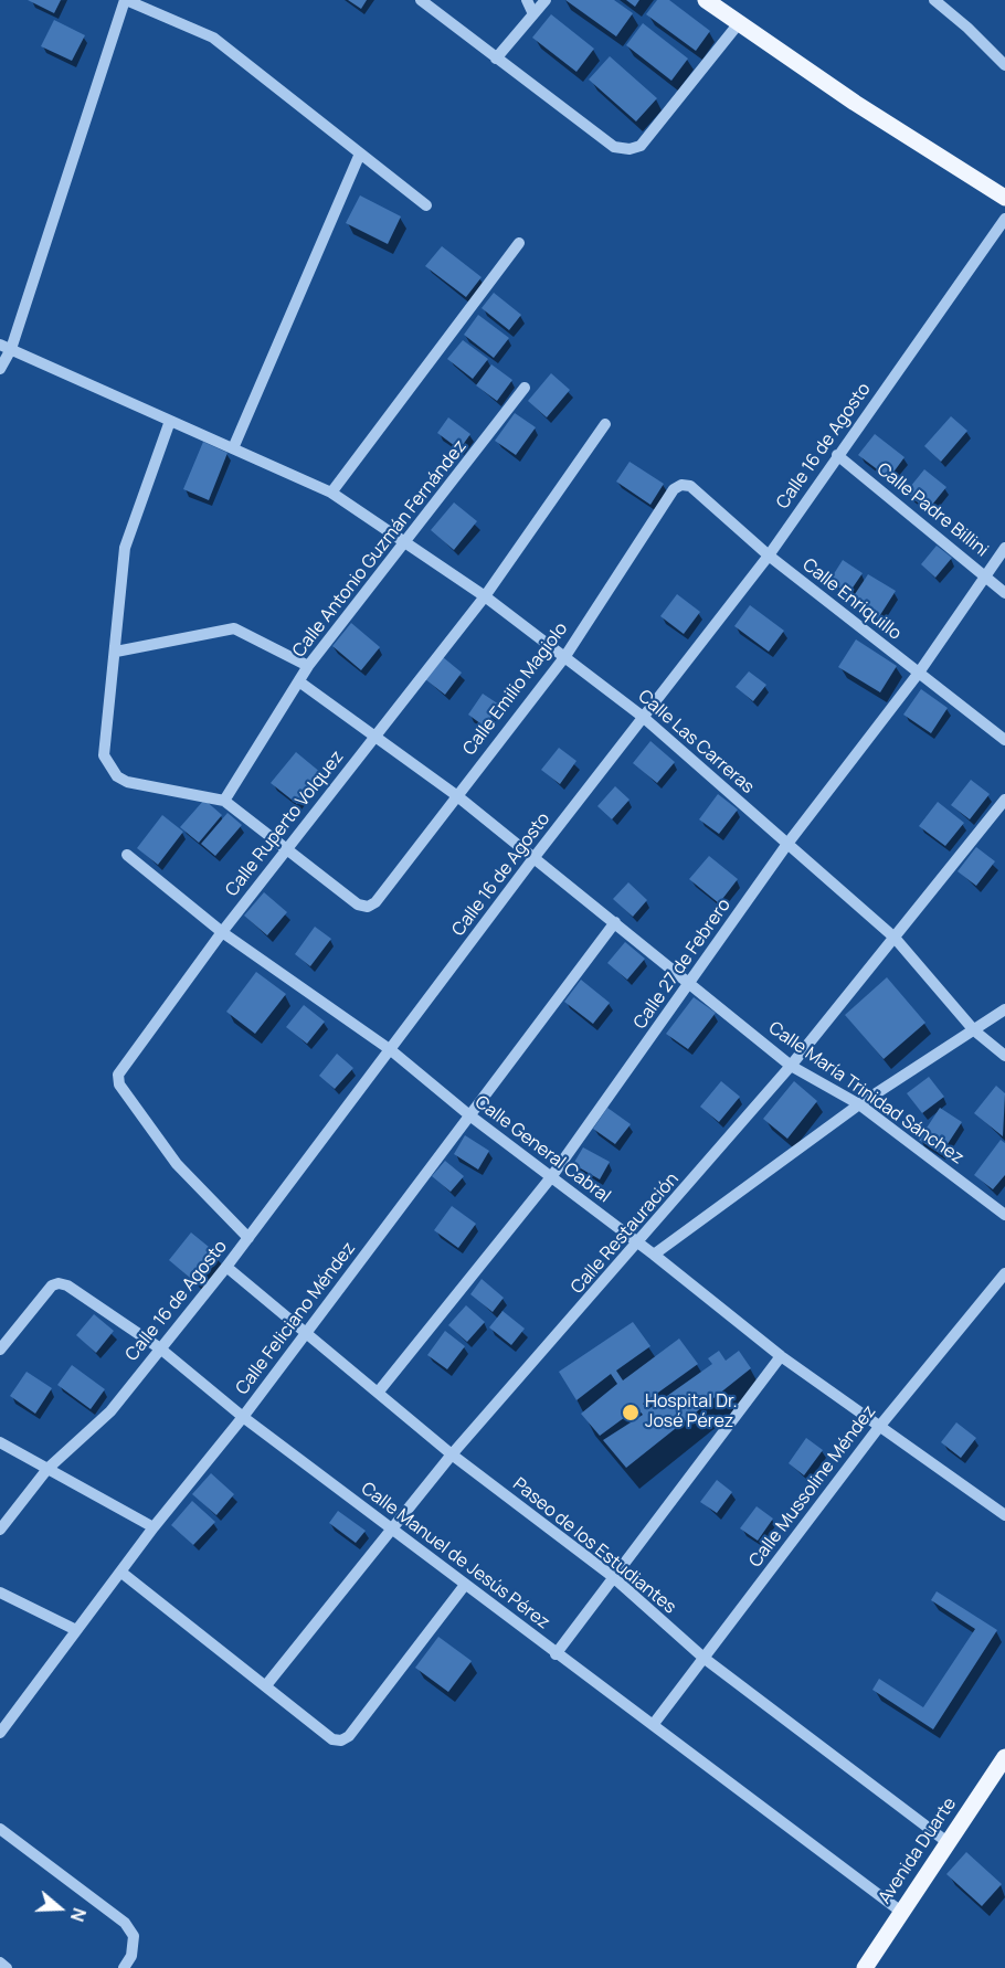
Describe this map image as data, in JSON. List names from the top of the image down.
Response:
{
  "streets": {
    "main road": ["Avenida Duarte"],
    "street": [
      "Calle 16 de Agosto",
      "Calle Padre Billini",
      "Calle Antonio Guzmán Fernández",
      "Calle Enriquillo",
      "Calle Emilio Magiolo",
      "Calle Las Carreras",
      "Calle Ruperto Volquez",
      "Calle 27 de Febrero",
      "Calle María Trinidad Sánchez",
      "Calle General Cabral",
      "Calle Restauración",
      "Calle Feliciano Méndez",
      "Calle Mussoline Méndez",
      "Paseo de los Estudiantes",
      "Calle Manuel de Jesús Pérez"
    ]
  },
  "crossings": [
    ["Calle 16 de Agosto", "Calle Padre Billini"],
    ["Calle 16 de Agosto", "Calle Enriquillo"],
    ["Calle 16 de Agosto", "Calle Las Carreras"],
    ["Calle 16 de Agosto", "Calle Ruperto Volquez"],
    ["Calle 16 de Agosto", "Calle María Trinidad Sánchez"],
    ["Calle 16 de Agosto", "Calle General Cabral"],
    ["Calle 16 de Agosto", "Paseo de los Estudiantes"],
    ["Calle 16 de Agosto", "Calle Manuel de Jesús Pérez"],
    ["Calle Padre Billini", "Calle 27 de Febrero"],
    ["Calle Antonio Guzmán Fernández", "Calle Las Carreras"],
    ["Calle Antonio Guzmán Fernández", "Calle María Trinidad Sánchez"],
    ["Calle Enriquillo", "Calle Emilio Magiolo"],
    ["Calle Enriquillo", "Calle 27 de Febrero"],
    ["Calle Emilio Magiolo", "Calle Las Carreras"],
    ["Calle Emilio Magiolo", "Calle Ruperto Volquez"],
    ["Calle Emilio Magiolo", "Calle María Trinidad Sánchez"],
    ["Calle Las Carreras", "Calle Ruperto Volquez"],
    ["Calle Las Carreras", "Calle 27 de Febrero"],
    ["Calle Las Carreras", "Calle Restauración"],
    ["Calle Ruperto Volquez", "Calle María Trinidad Sánchez"],
    ["Calle Ruperto Volquez", "Calle General Cabral"],
    ["Calle 27 de Febrero", "Calle María Trinidad Sánchez"],
    ["Calle 27 de Febrero", "Calle General Cabral"],
    ["Calle 27 de Febrero", "Paseo de los Estudiantes"],
    ["Calle María Trinidad Sánchez", "Calle Restauración"],
    ["Calle María Trinidad Sánchez", "Calle Feliciano Méndez"],
    ["Calle General Cabral", "Calle Restauración"],
    ["Calle General Cabral", "Calle Feliciano Méndez"],
    ["Calle General Cabral", "Calle Mussoline Méndez"],
    ["Calle Restauración", "Paseo de los Estudiantes"],
    ["Calle Restauración", "Calle Manuel de Jesús Pérez"],
    ["Calle Feliciano Méndez", "Paseo de los Estudiantes"],
    ["Calle Feliciano Méndez", "Calle Manuel de Jesús Pérez"],
    ["Calle Mussoline Méndez", "Paseo de los Estudiantes"],
    ["Calle Mussoline Méndez", "Calle Manuel de Jesús Pérez"],
    ["Paseo de los Estudiantes", "Avenida Duarte"],
    ["Calle Manuel de Jesús Pérez", "Avenida Duarte"]
  ],
  "places": ["Hospital Dr. José Pérez"],
  "north": "right"
}
